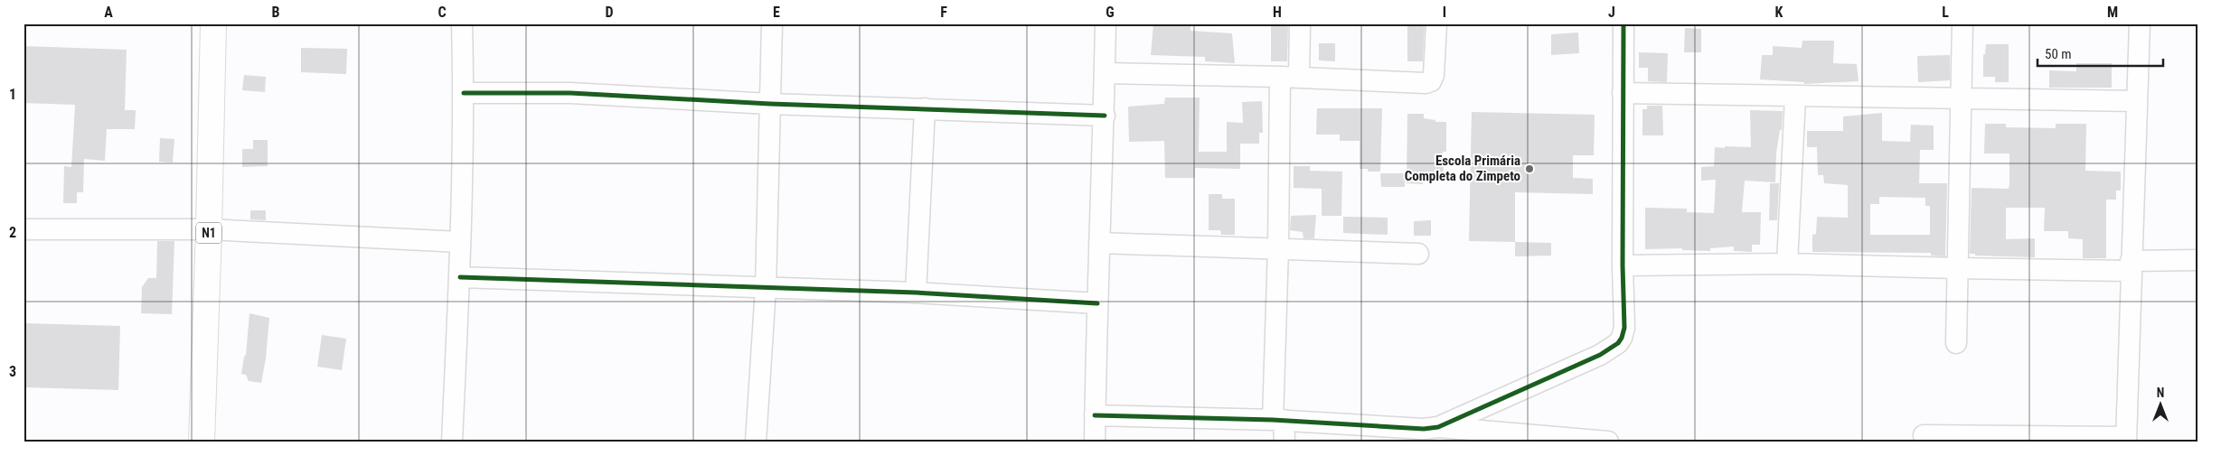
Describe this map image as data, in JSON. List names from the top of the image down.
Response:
{
  "streets": {
    "highway": ["N1"]
  },
  "places": ["Escola Primária Completa do Zimpeto"],
  "scale_bar": "50 m",
  "north": "top",
  "grid": {
    "columns": [
      "A",
      "B",
      "C",
      "D",
      "E",
      "F",
      "G",
      "H",
      "I",
      "J",
      "K",
      "L",
      "M"
    ],
    "rows": ["1", "2", "3"]
  }
}
